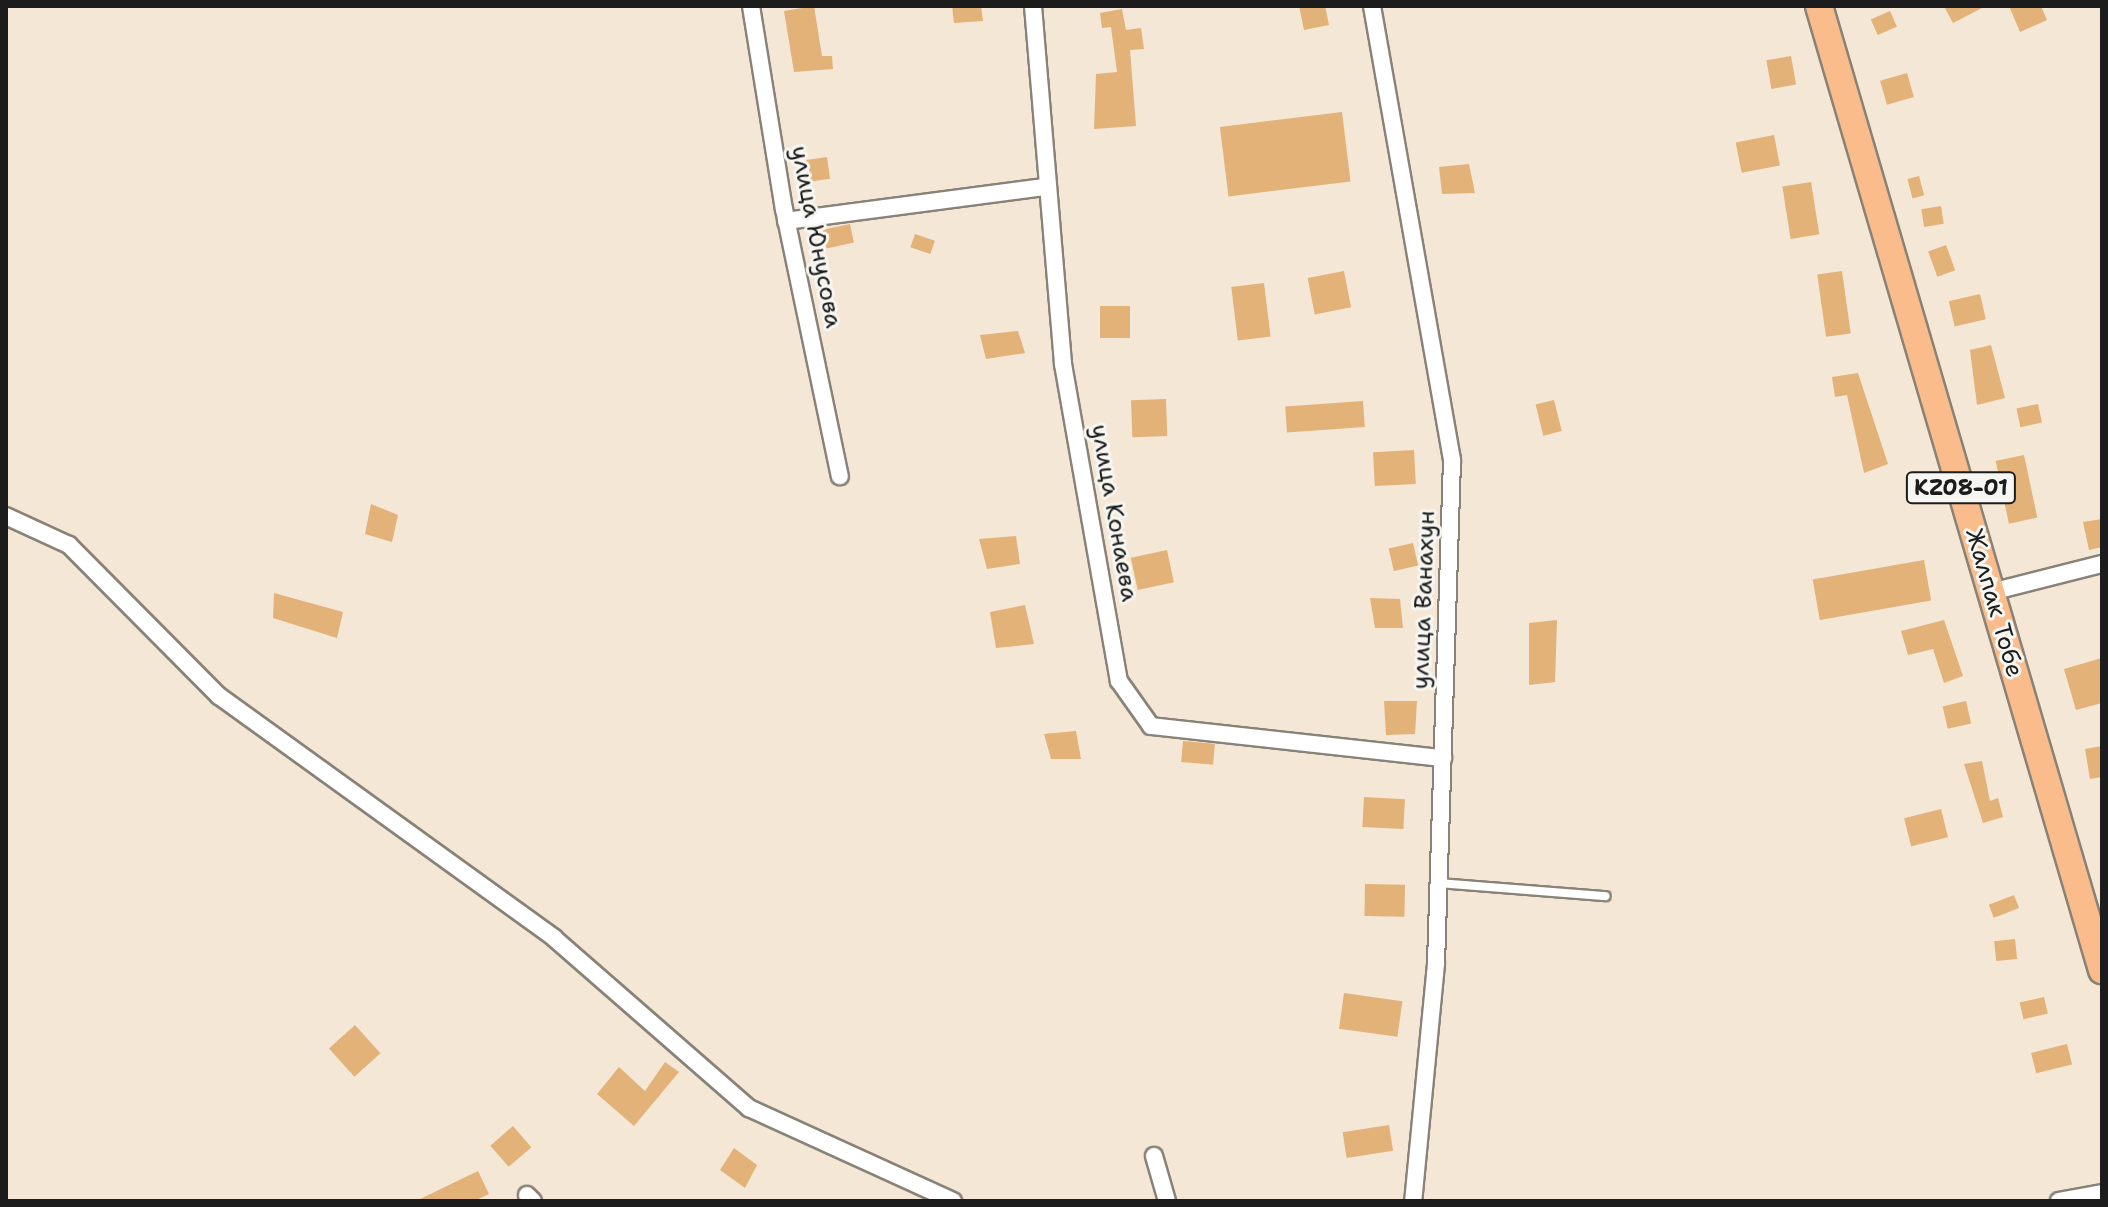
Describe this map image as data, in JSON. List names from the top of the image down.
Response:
{
  "streets": {
    "main road": ["KZ08-01", "Жалпак Тобе"],
    "street": ["улица Юнусова", "улица Конаева", "улица Ванахун"]
  },
  "crossings": [
    ["улица Конаева", "улица Ванахун"]
  ]
}
